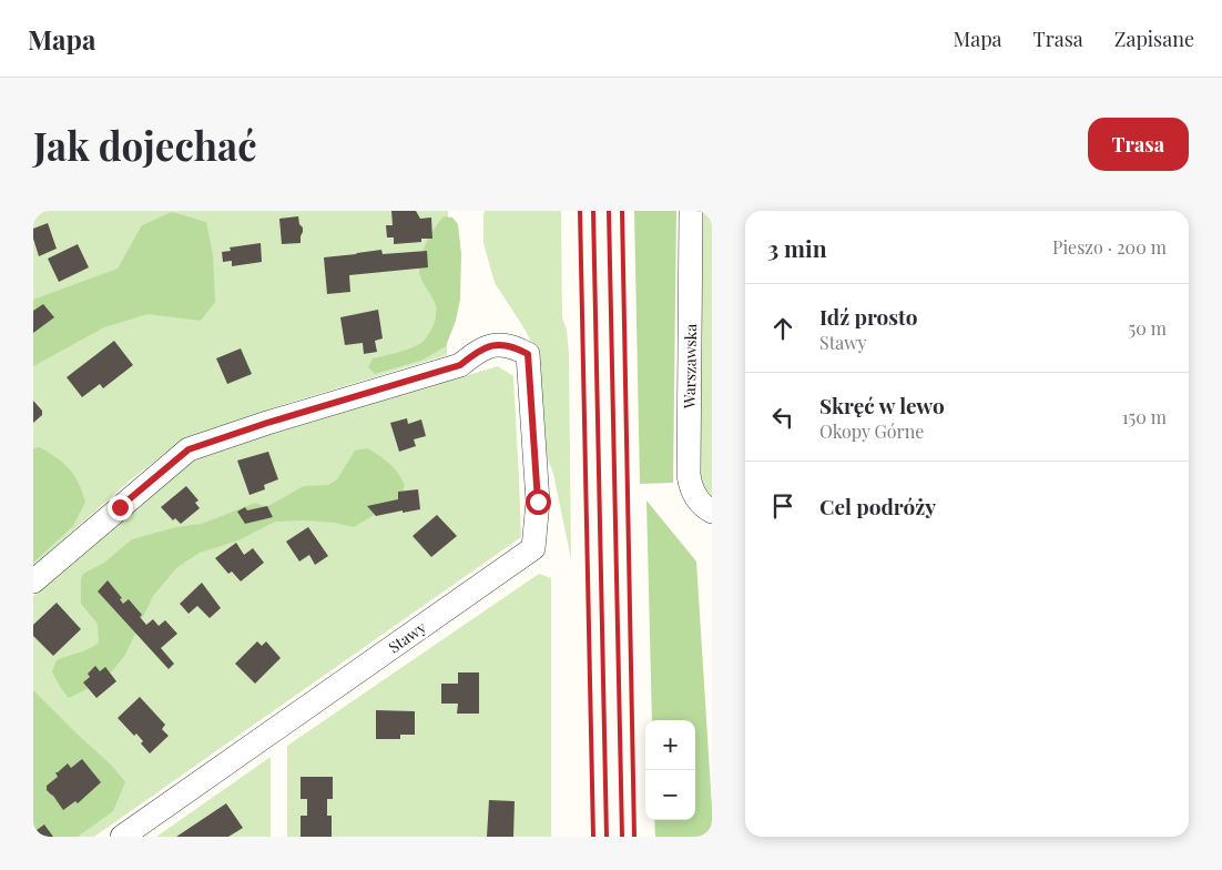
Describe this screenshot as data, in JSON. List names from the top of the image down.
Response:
{
  "streets": {
    "street": ["Warszawska", "Stawy"]
  },
  "page": {
    "header": "Mapa",
    "nav": ["Mapa", "Trasa", "Zapisane"],
    "buttons": "Trasa",
    "title": "Jak dojechać",
    "heading": ["3 min", "Pieszo · 200 m"],
    "list": [
      ["Idź prosto", "Stawy", "50 m"],
      ["Skręć w lewo", "Okopy Górne", "150 m"],
      "Cel podróży"
    ],
    "map_buttons": ["+", "−"]
  }
}
